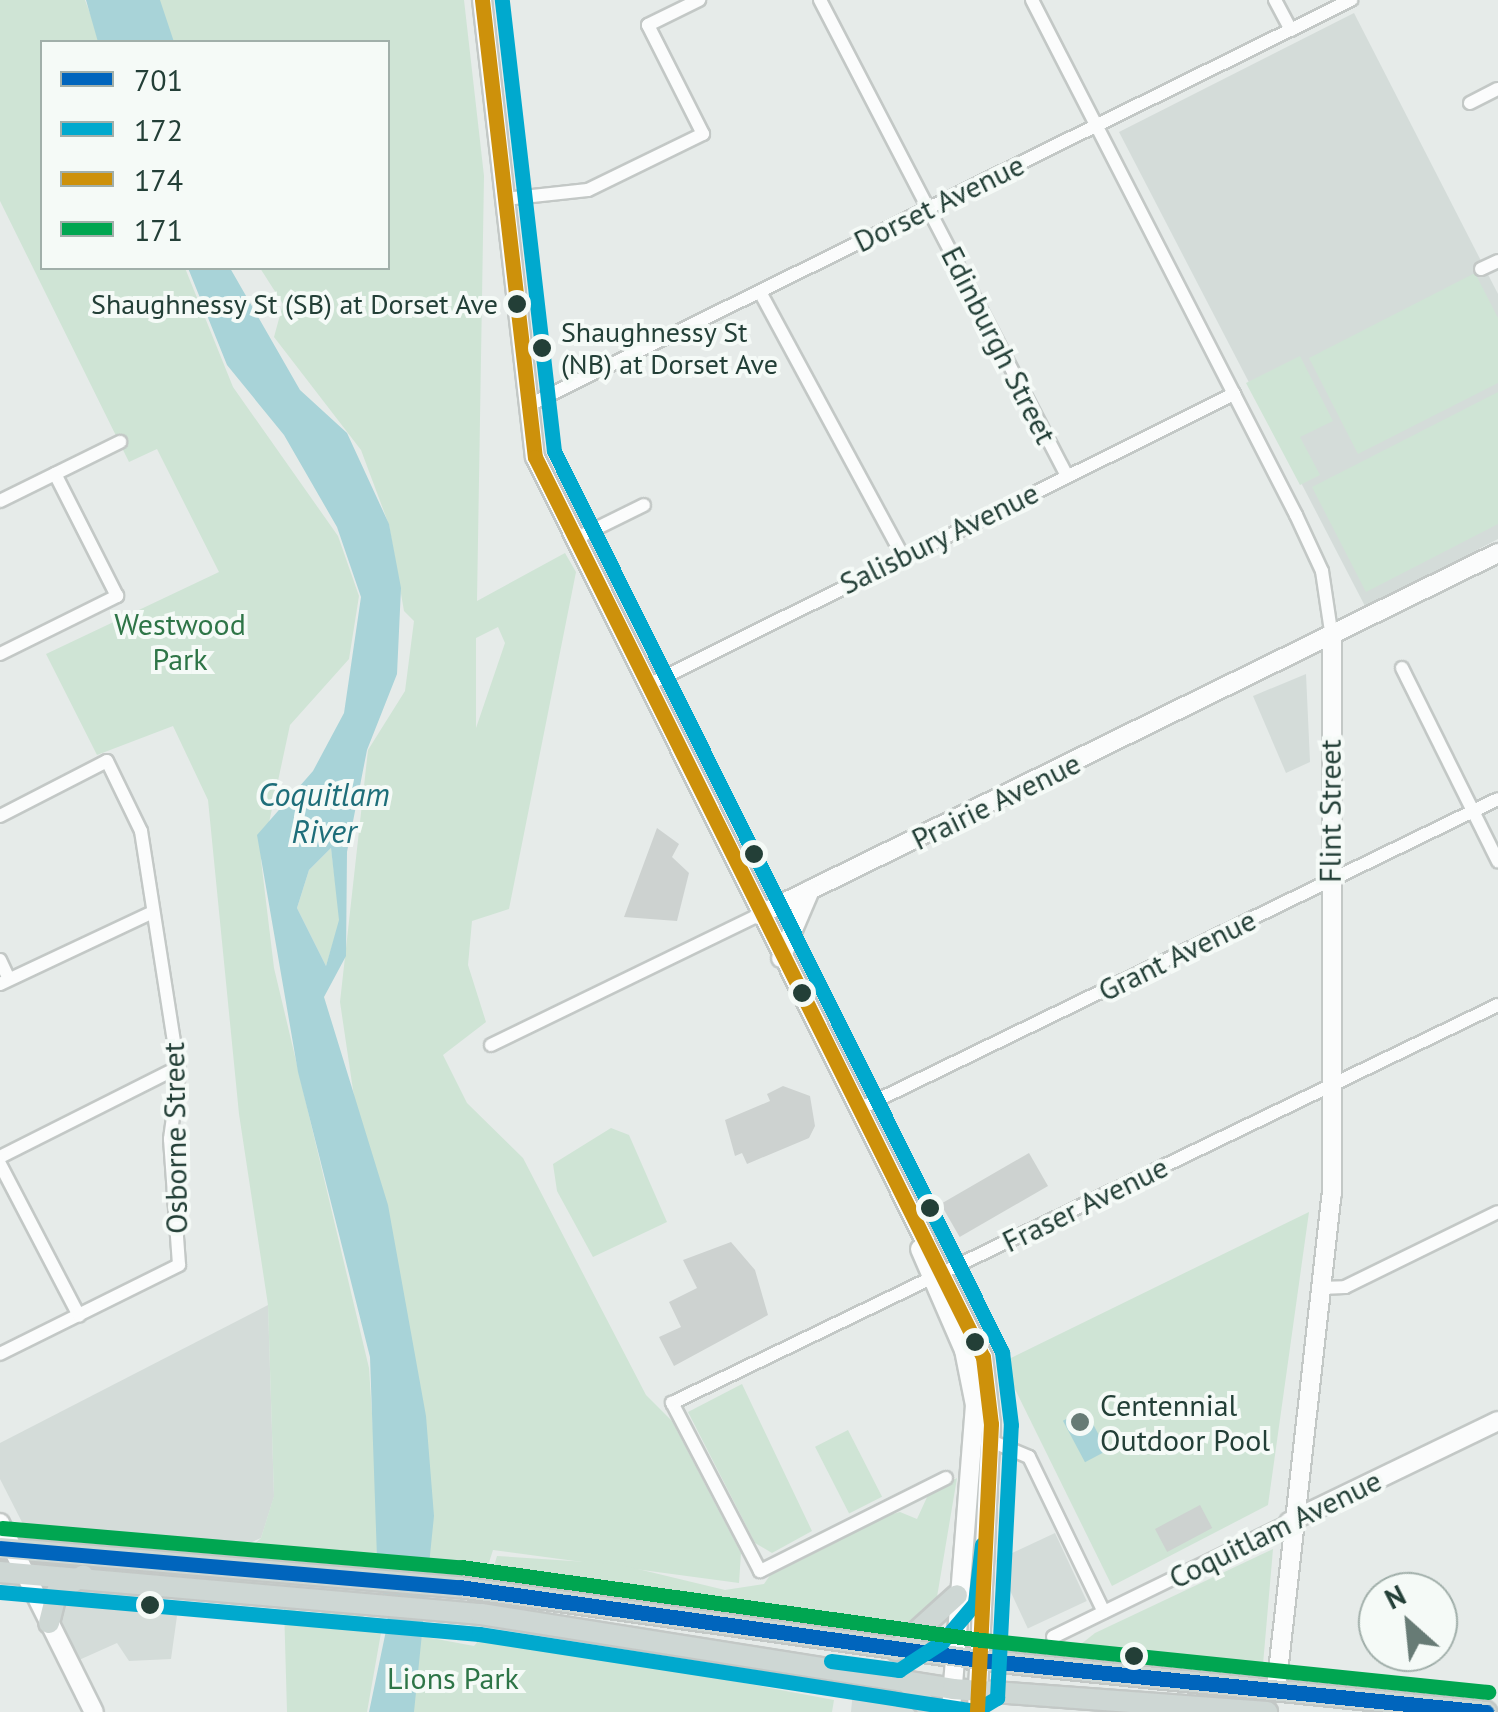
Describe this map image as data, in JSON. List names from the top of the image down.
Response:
{
  "streets": {
    "main road": ["Prairie Avenue", "Flint Street", "Coquitlam Avenue"],
    "street": [
      "Dorset Avenue",
      "Edinburgh Street",
      "Salisbury Avenue",
      "Grant Avenue",
      "Osborne Street",
      "Fraser Avenue"
    ]
  },
  "crossings": [
    ["Dorset Avenue", "Edinburgh Street"],
    ["Dorset Avenue", "Flint Street"],
    ["Edinburgh Street", "Salisbury Avenue"],
    ["Salisbury Avenue", "Flint Street"],
    ["Prairie Avenue", "Flint Street"],
    ["Flint Street", "Grant Avenue"],
    ["Flint Street", "Fraser Avenue"],
    ["Flint Street", "Coquitlam Avenue"]
  ],
  "water": ["Coquitlam River"],
  "parks": ["Westwood Park", "Lions Park"],
  "places": ["Shaughnessy St (SB) at Dorset Ave", "Shaughnessy St (NB) at Dorset Ave", "Centennial Outdoor Pool"],
  "lines": [
    "transit line 172",
    "transit line 174",
    "transit line 171",
    "transit line 701"
  ],
  "legend": [
    "701",
    "172",
    "174",
    "171"
  ],
  "north": "top left"
}
